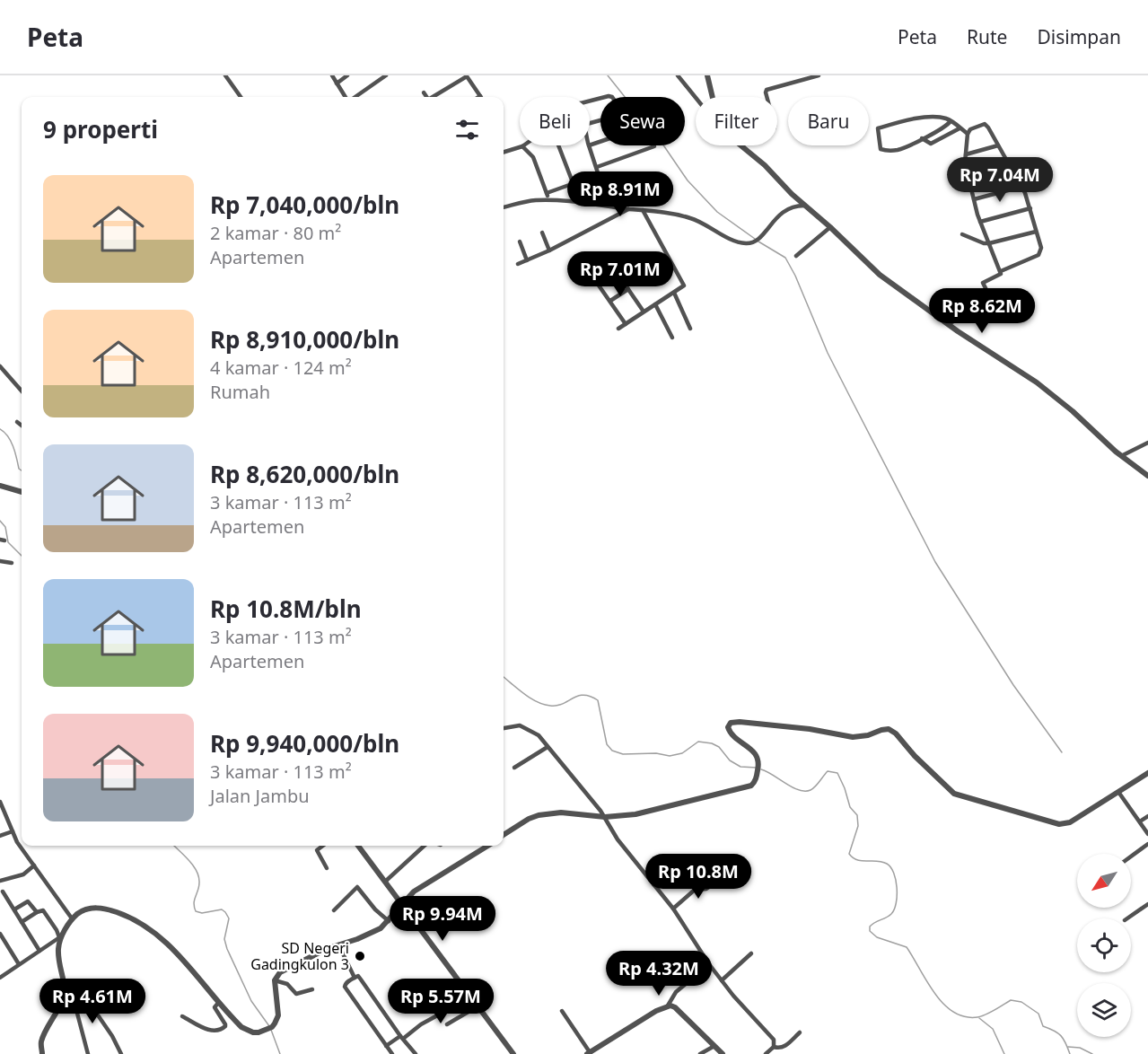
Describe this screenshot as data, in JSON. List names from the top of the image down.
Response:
{
  "places": ["SD Negeri Gadingkulon 3"],
  "north": "bottom left",
  "page": {
    "header": "Peta",
    "nav": ["Peta", "Rute", "Disimpan"],
    "chip": [
      "Beli",
      "Sewa",
      "Filter",
      "Baru"
    ],
    "heading": "9 properti",
    "price": [
      "Rp 7.04M",
      "Rp 8.91M",
      "Rp 7.01M",
      "Rp 8.62M",
      "Rp 10.8M",
      "Rp 9.94M",
      "Rp 4.32M",
      "Rp 4.61M",
      "Rp 5.57M"
    ],
    "list": [
      {
        "name": "Rp 7,040,000/bln",
        "note": "2 kamar · 80 m² · Apartemen"
      },
      {
        "name": "Rp 8,910,000/bln",
        "note": "4 kamar · 124 m² · Rumah"
      },
      {
        "name": "Rp 8,620,000/bln",
        "note": "3 kamar · 113 m² · Apartemen"
      },
      {
        "name": "Rp 10.8M/bln",
        "note": "3 kamar · 113 m² · Apartemen"
      },
      {
        "name": "Rp 9,940,000/bln",
        "note": "3 kamar · 113 m² · Jalan Jambu"
      }
    ]
  }
}
